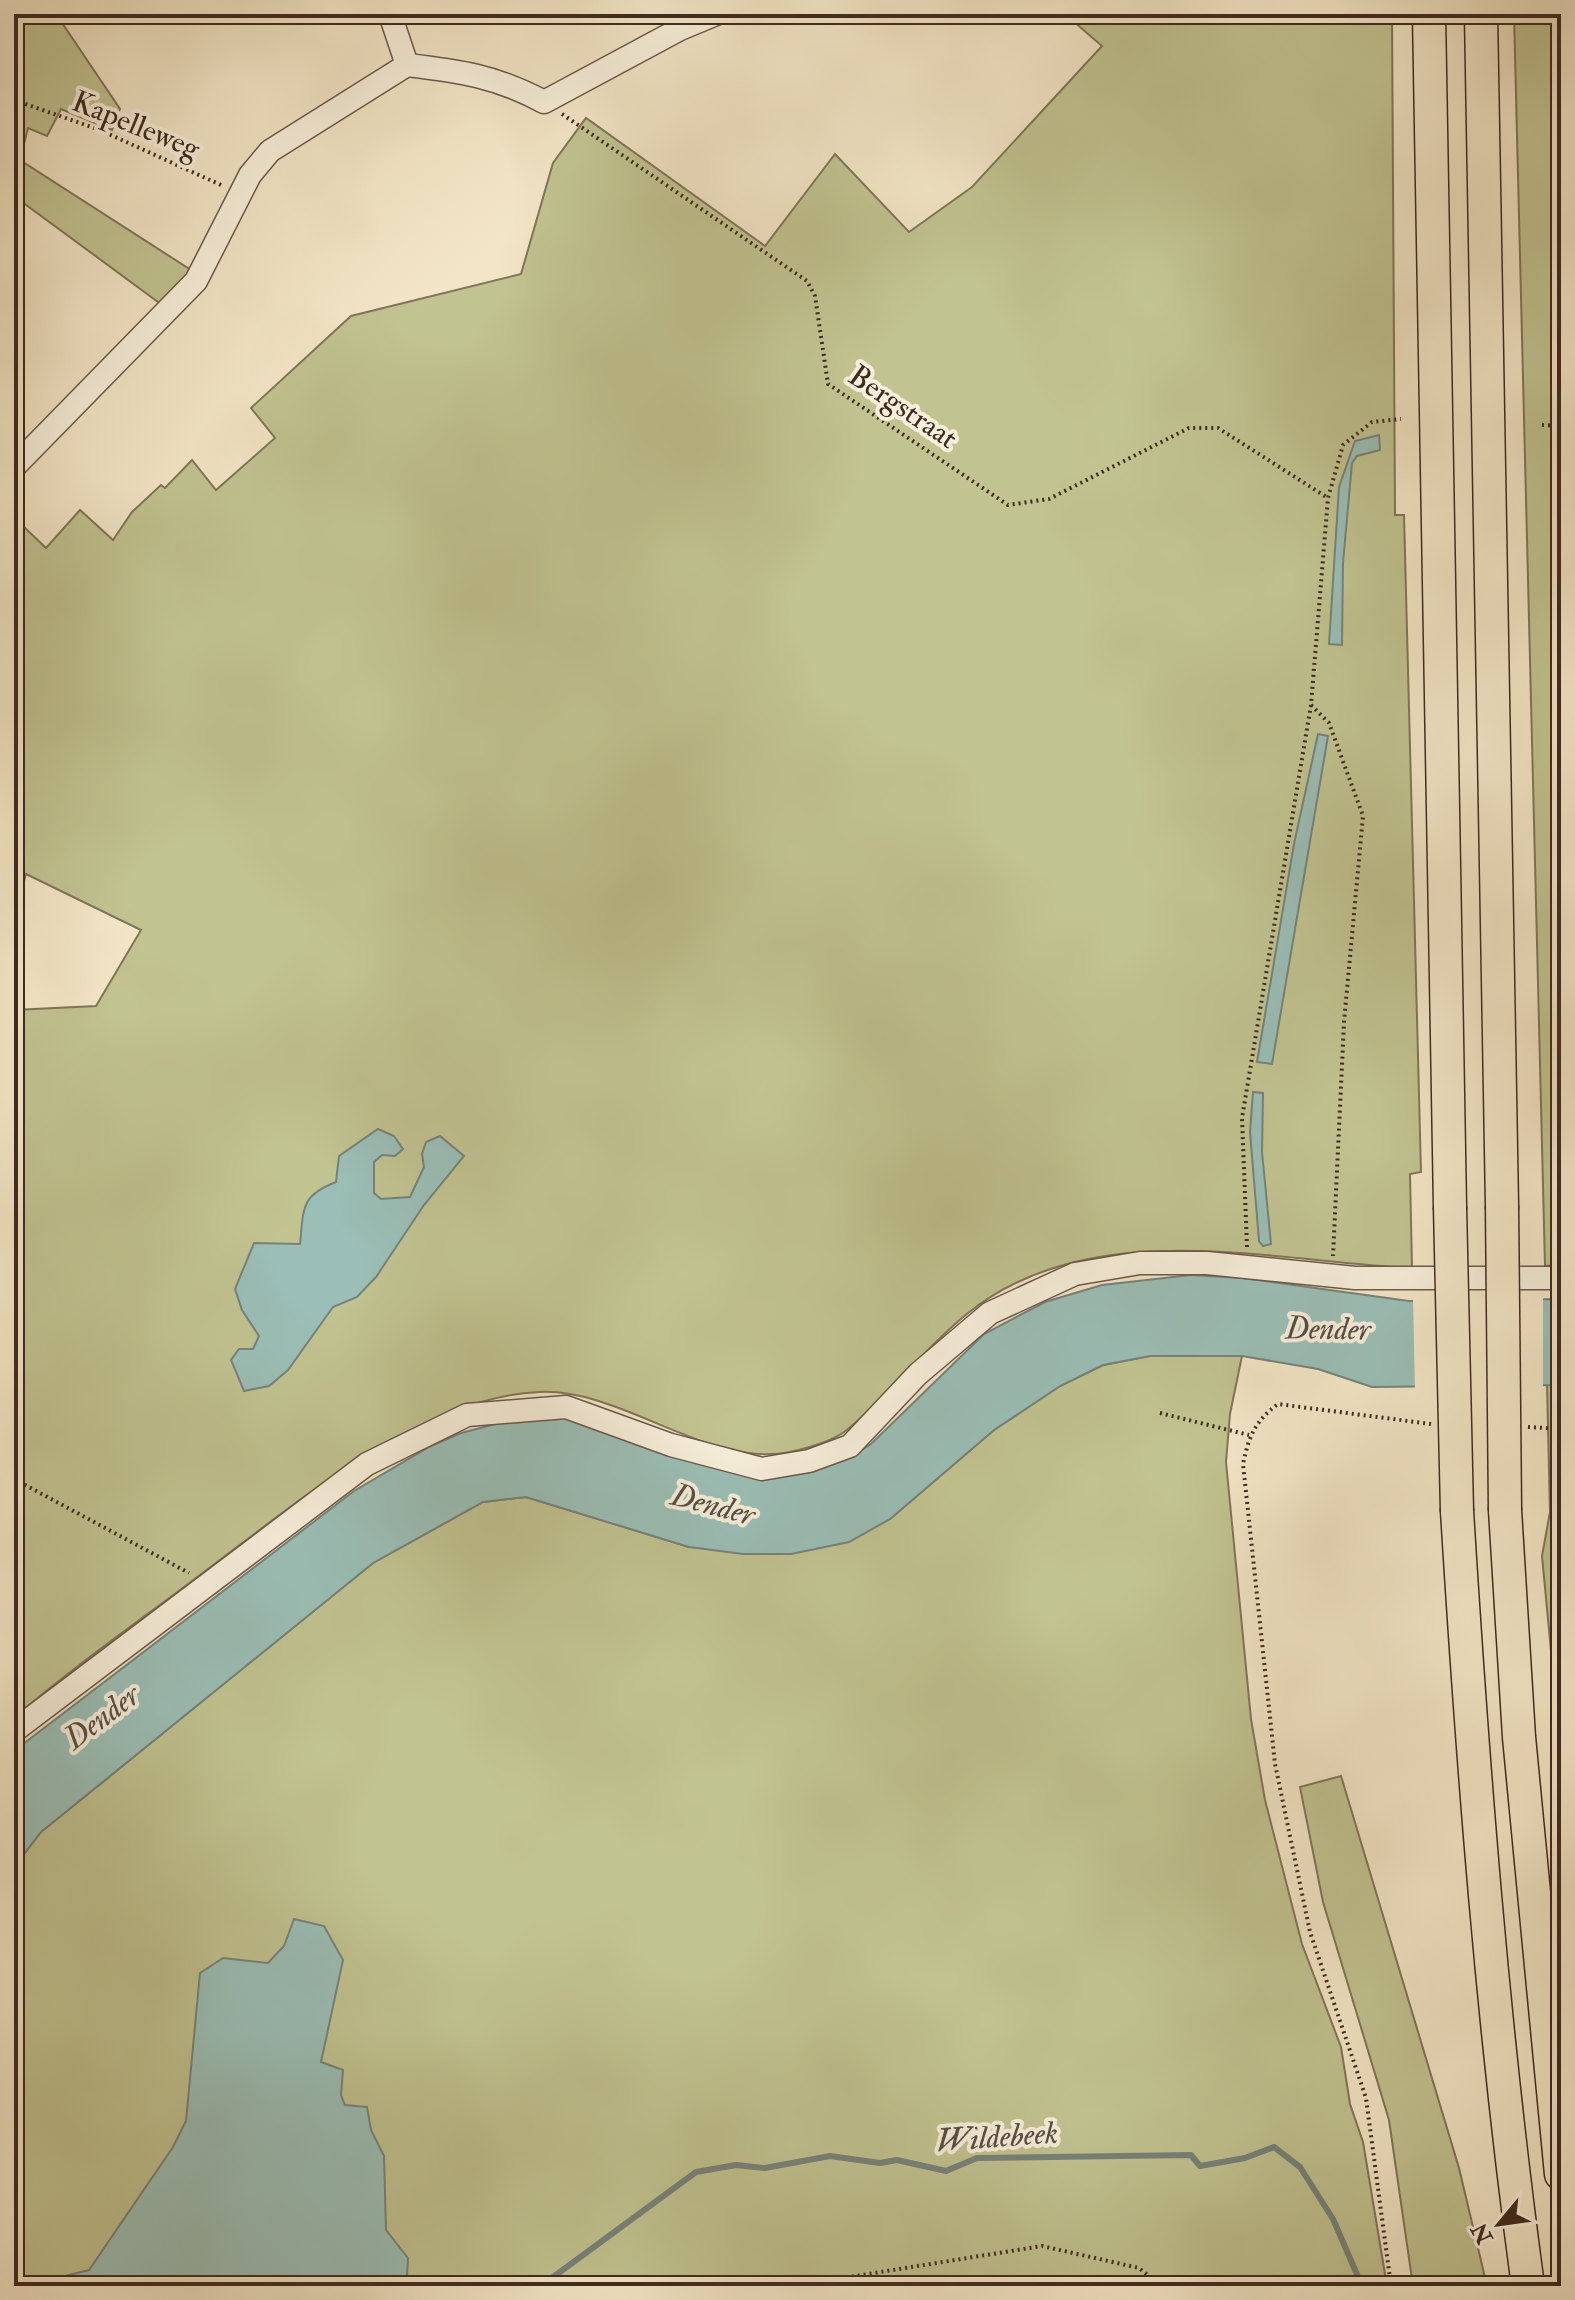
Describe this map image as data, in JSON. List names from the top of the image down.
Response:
{
  "streets": {
    "path": ["Kapelleweg", "Bergstraat"]
  },
  "water": ["Dender", "Wildebeek"],
  "north": "bottom left"
}
